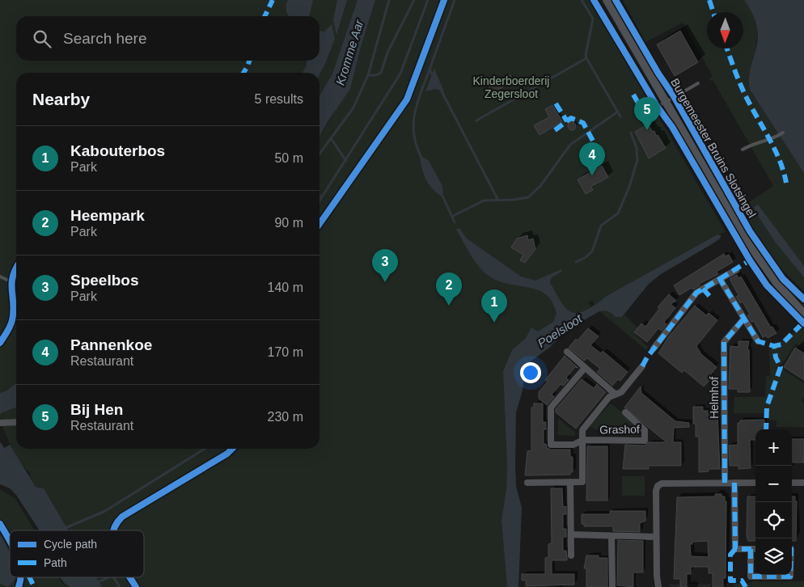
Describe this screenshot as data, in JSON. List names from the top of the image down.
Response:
{
  "streets": {
    "street": ["Burgemeester Bruins Slotsingel", "Helmhof", "Grashof"]
  },
  "water": ["Kromme Aar", "Poelsloot"],
  "parks": ["Kinderboerderij Zegersloot"],
  "legend": ["Cycle path", "Path"],
  "north": "bottom",
  "page": {
    "search": "Search here",
    "heading": ["Nearby", "5 results"],
    "pins": [
      "5",
      "4",
      "3",
      "2",
      "1"
    ],
    "list": [
      {
        "mark": "1",
        "name": "Kabouterbos",
        "note": "Park",
        "value": "50 m"
      },
      {
        "mark": "2",
        "name": "Heempark",
        "note": "Park",
        "value": "90 m"
      },
      {
        "mark": "3",
        "name": "Speelbos",
        "note": "Park",
        "value": "140 m"
      },
      {
        "mark": "4",
        "name": "Pannenkoe",
        "note": "Restaurant",
        "value": "170 m"
      },
      {
        "mark": "5",
        "name": "Bij Hen",
        "note": "Restaurant",
        "value": "230 m"
      }
    ],
    "map_buttons": ["+", "−"]
  }
}
